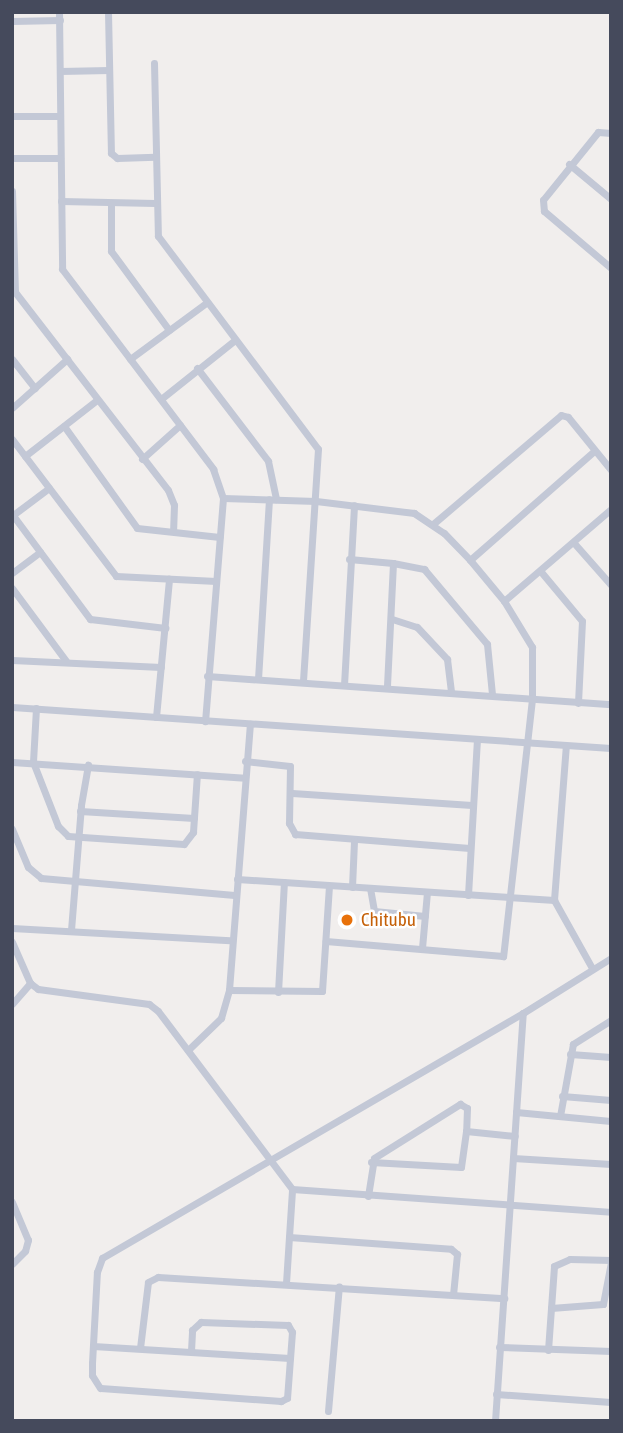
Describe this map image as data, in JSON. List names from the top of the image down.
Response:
{
  "places": ["Chitubu"]
}
